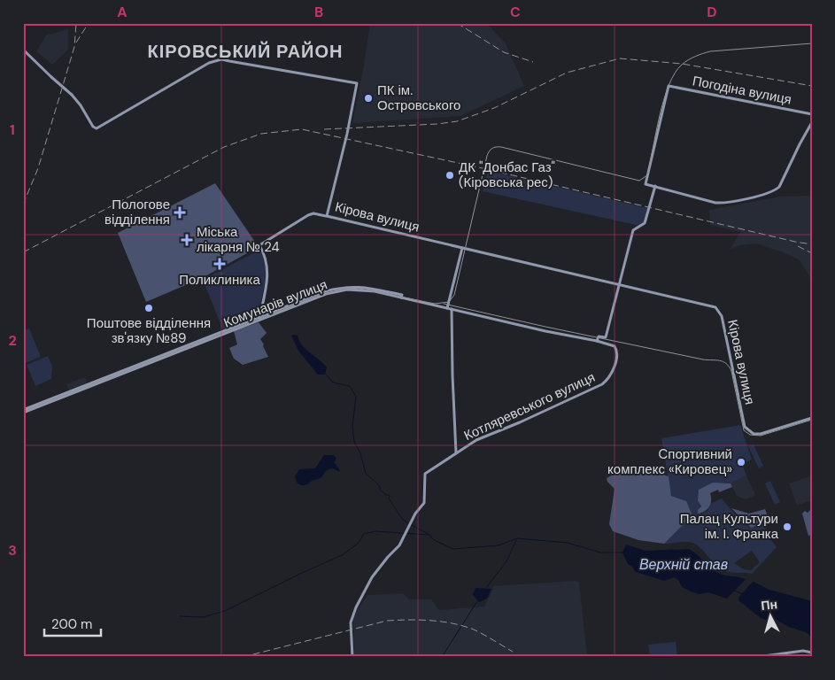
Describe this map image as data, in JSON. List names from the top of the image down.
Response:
{
  "streets": {
    "street": [
      "Погодіна вулиця",
      "Кірова вулиця",
      "Комунарів вулиця",
      "Котляревського вулиця"
    ]
  },
  "crossings": [
    ["Комунарів вулиця", "Котляревського вулиця"]
  ],
  "districts": ["КІРОВСЬКИЙ РАЙОН"],
  "water": ["Верхній став"],
  "places": {
    "other": [
      "ПК ім. Островського",
      "ДК \"Донбас Газ\" (Кіровська рес)",
      "Поштове відділення зв'язку №89",
      "Cпортивний комплекс «Кировец»",
      "Палац Культури ім. І. Франка"
    ],
    "health": ["Пологове відділення", "Міська лікарня № 24", "Поликлиника"]
  },
  "scale_bar": "200 m",
  "north": "top",
  "grid": {
    "columns": [
      "A",
      "B",
      "C",
      "D"
    ],
    "rows": ["1", "2", "3"]
  }
}
